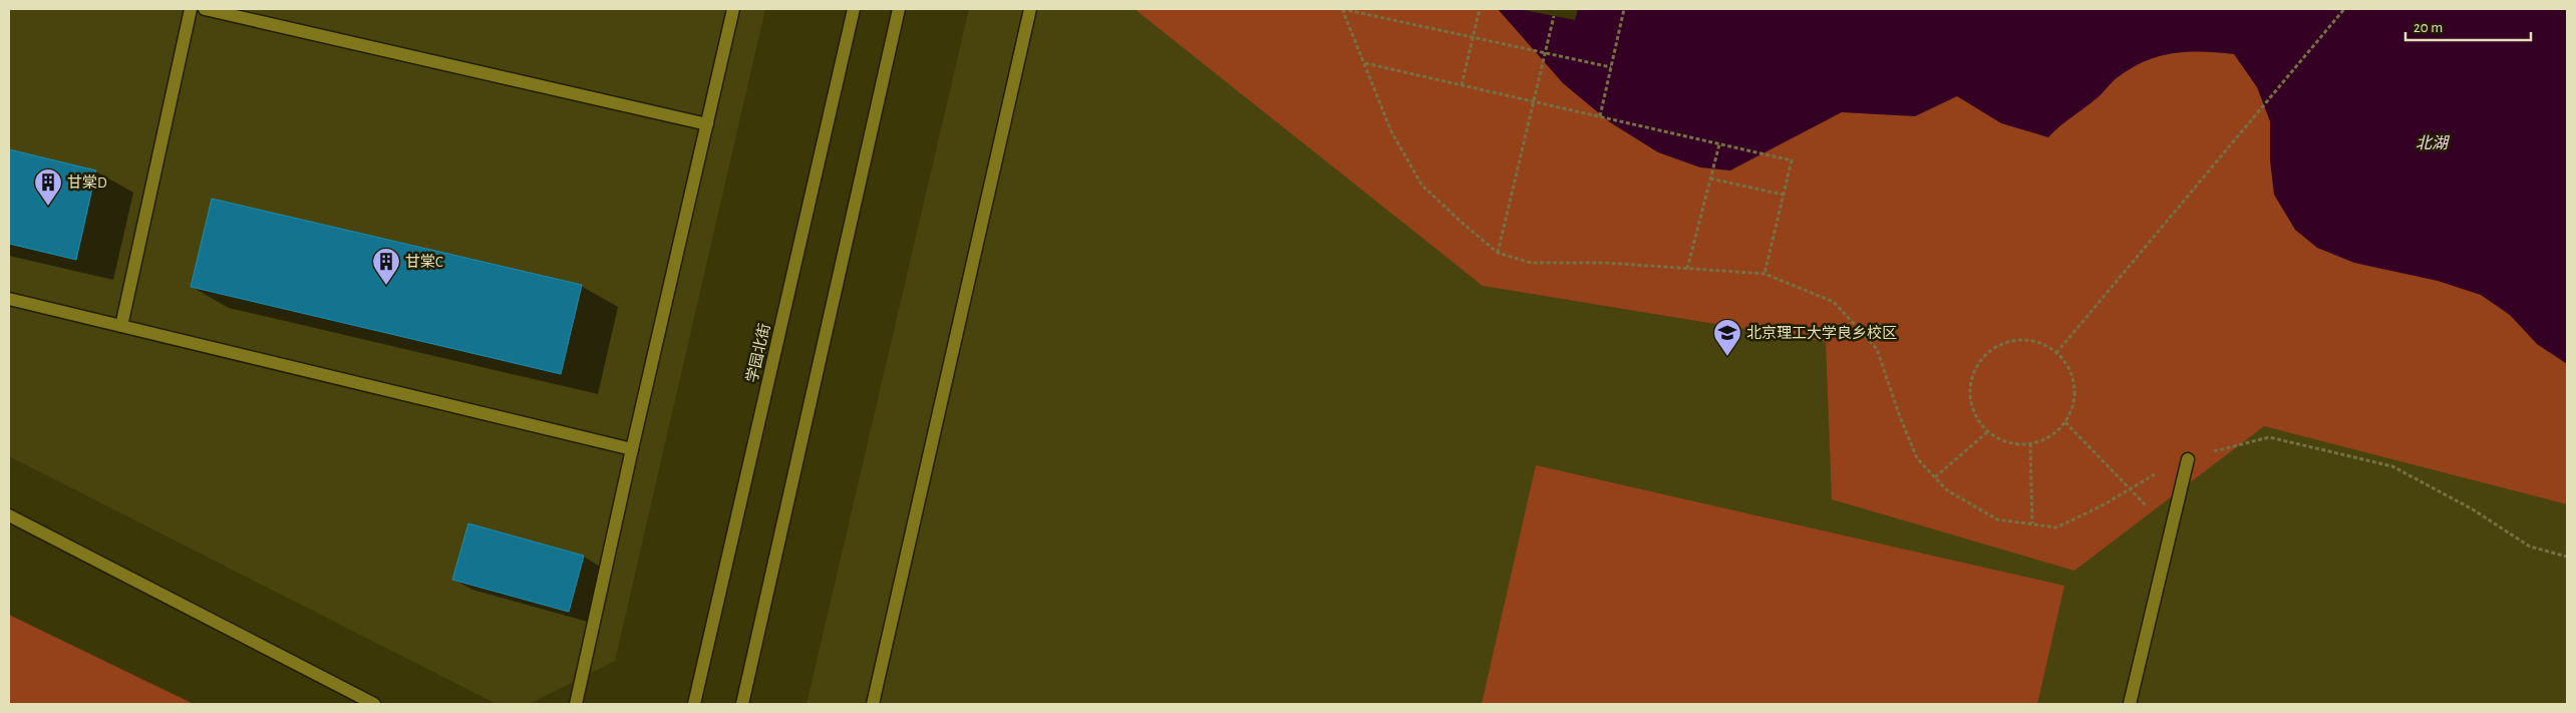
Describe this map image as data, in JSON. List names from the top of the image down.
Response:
{
  "streets": {
    "street": ["学园北街"]
  },
  "water": ["北湖"],
  "places": {
    "building": ["甘棠D", "甘棠C"],
    "school or university": ["北京理工大学良乡校区"]
  },
  "scale_bar": "20 m"
}
